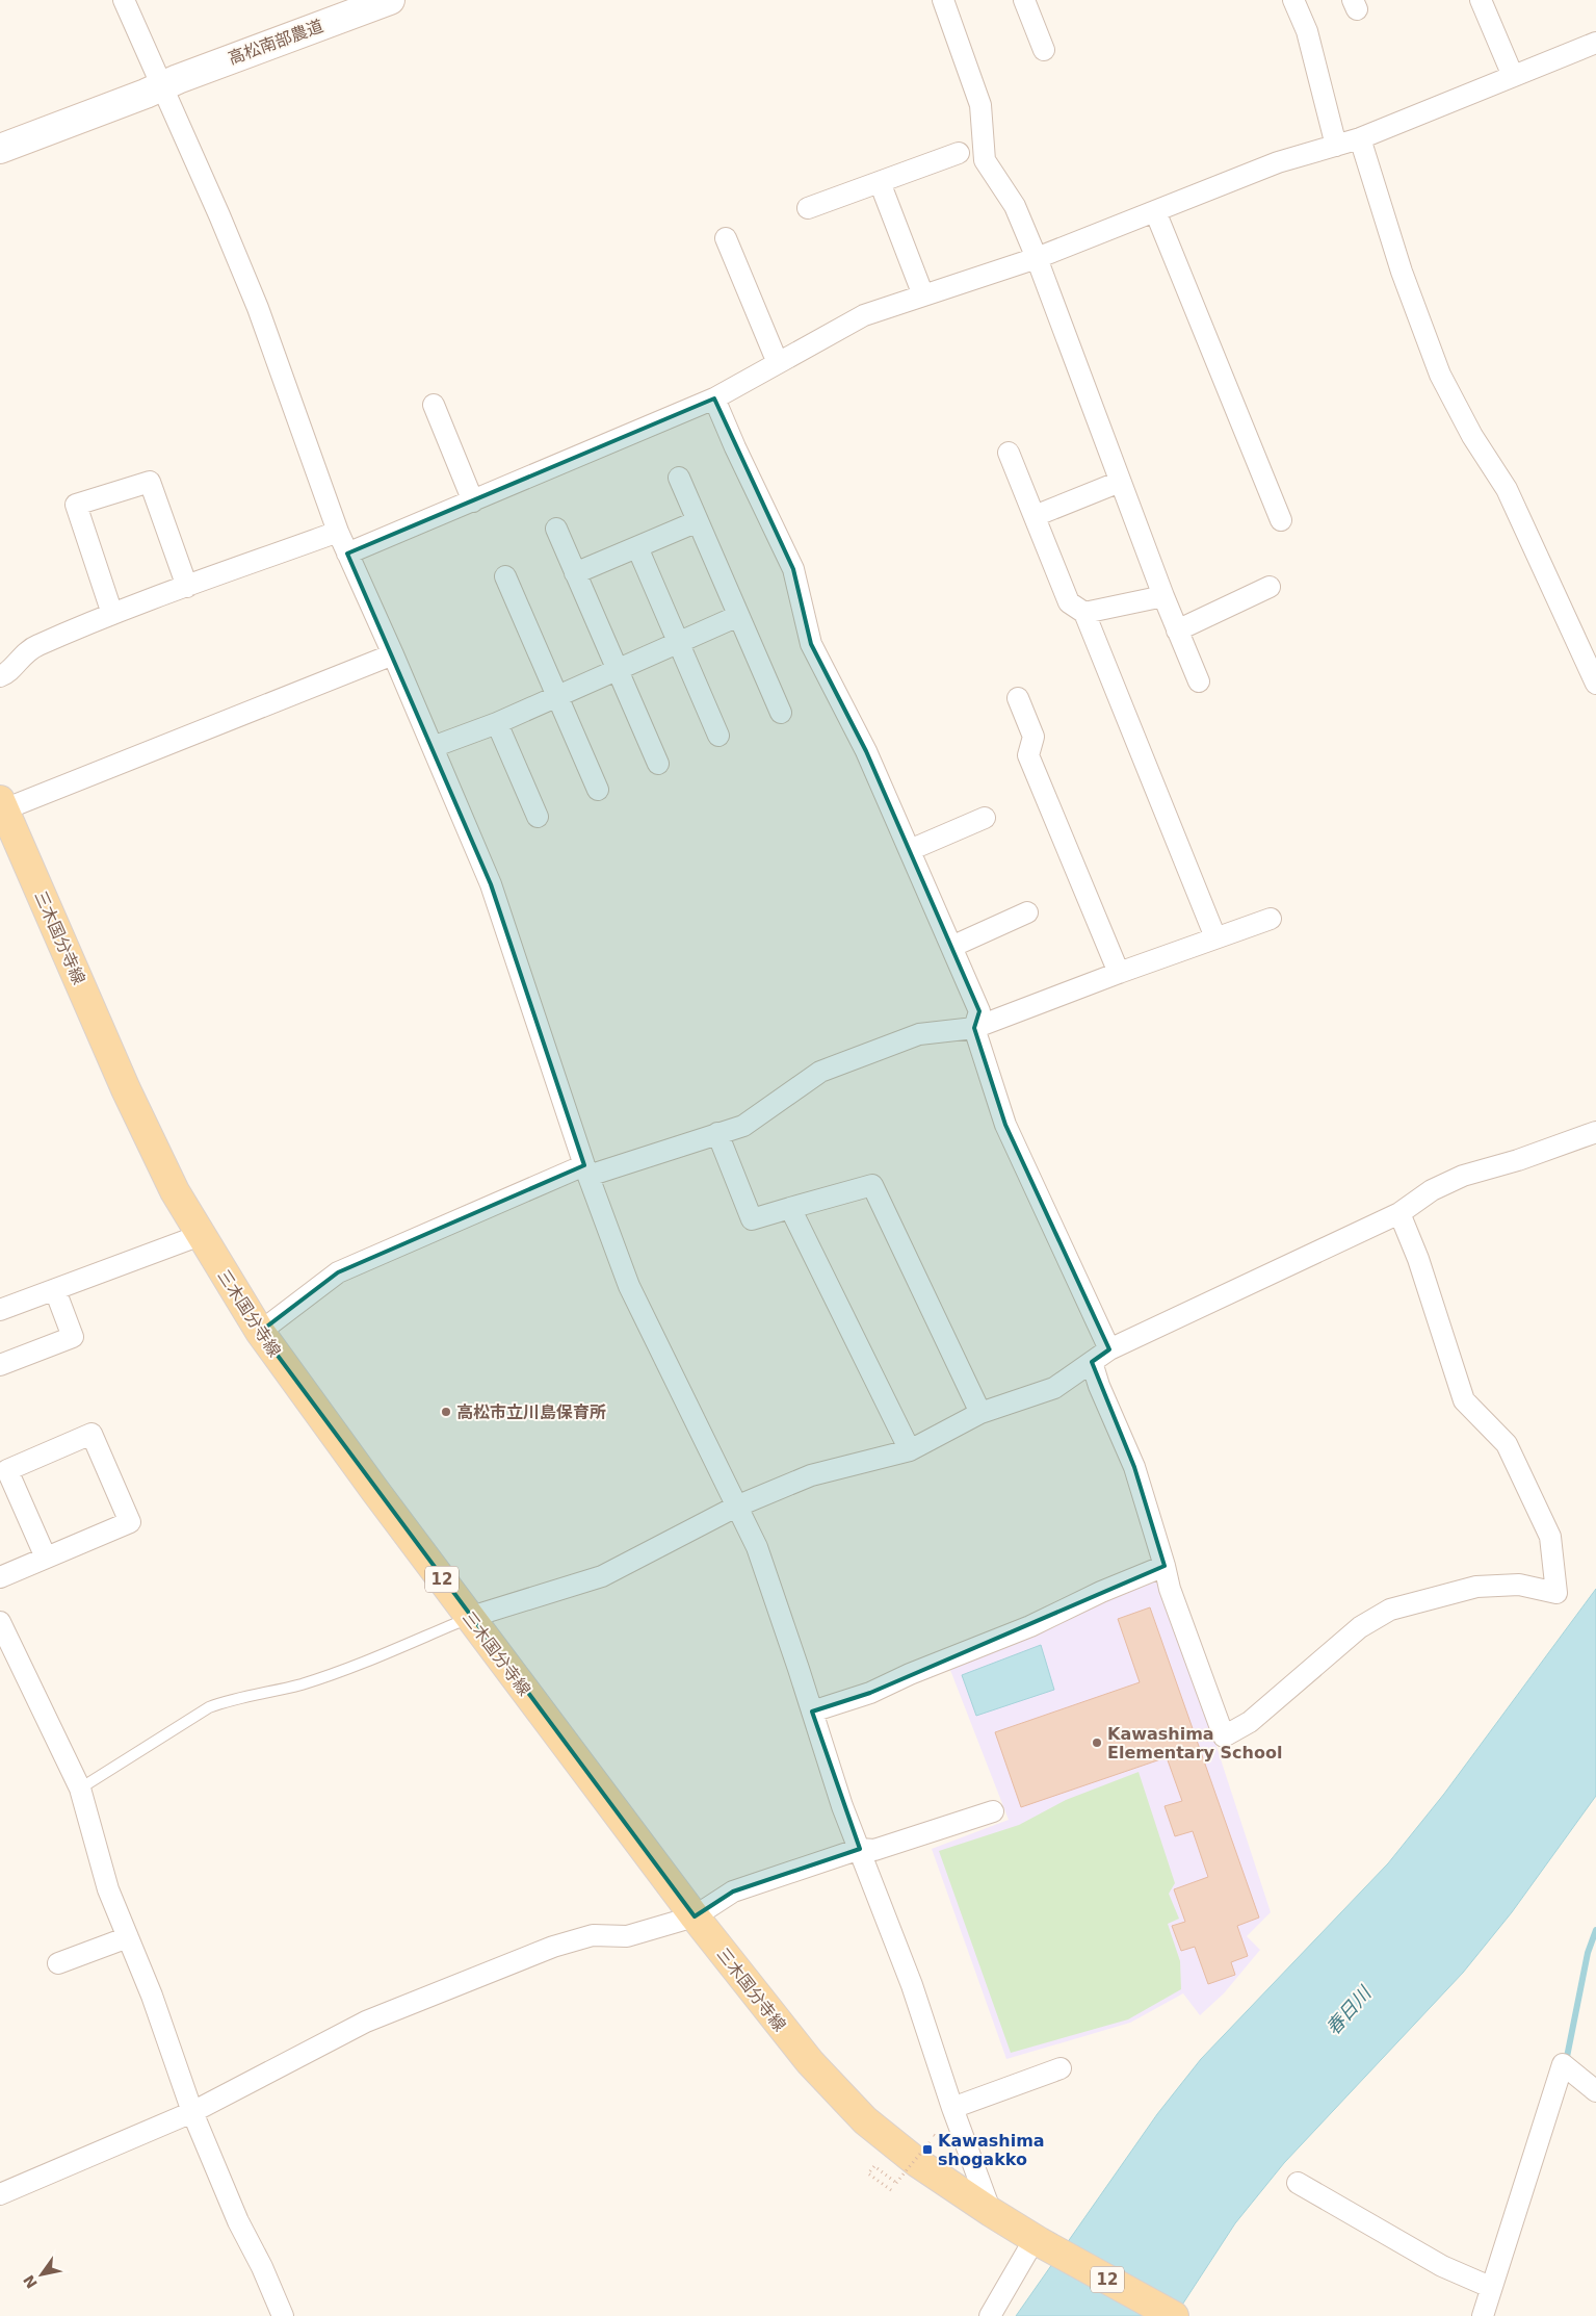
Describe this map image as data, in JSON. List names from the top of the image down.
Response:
{
  "streets": {
    "main road": ["三木国分寺線", "12"],
    "street": ["高松南部農道"]
  },
  "water": ["春日川"],
  "places": {
    "other": ["高松市立川島保育所", "Kawashima Elementary School"],
    "transit": ["Kawashima shogakko"]
  },
  "north": "bottom left"
}
